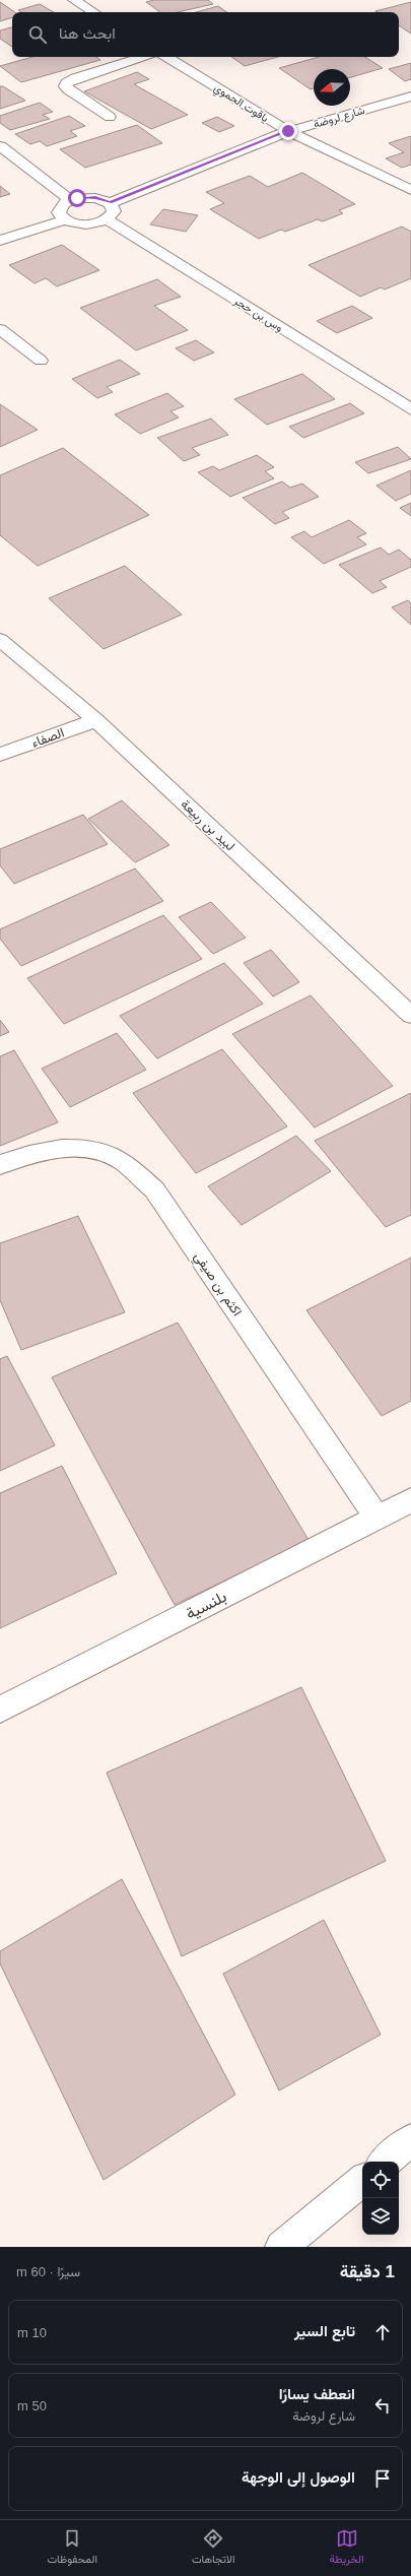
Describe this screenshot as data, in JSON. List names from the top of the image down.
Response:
{
  "streets": {
    "street": [
      "ياقوت الحموي",
      "شارع لروضة",
      "وس بن حجر",
      "الصفاء",
      "لبيد بن ربيعة",
      "اكثم بن صيفي",
      "بلنسية"
    ]
  },
  "crossings": [
    ["ياقوت الحموي", "شارع لروضة"],
    ["الصفاء", "لبيد بن ربيعة"],
    ["اكثم بن صيفي", "بلنسية"]
  ],
  "north": "left",
  "page": {
    "search": "ابحث هنا",
    "heading": ["1 دقيقة", "سيرًا · 60 m"],
    "list": [
      ["تابع السير", "10 m"],
      ["انعطف يسارًا", "شارع لروضة", "50 m"],
      "الوصول إلى الوجهة"
    ],
    "nav": ["الخريطة", "الاتجاهات", "المحفوظات"]
  }
}
